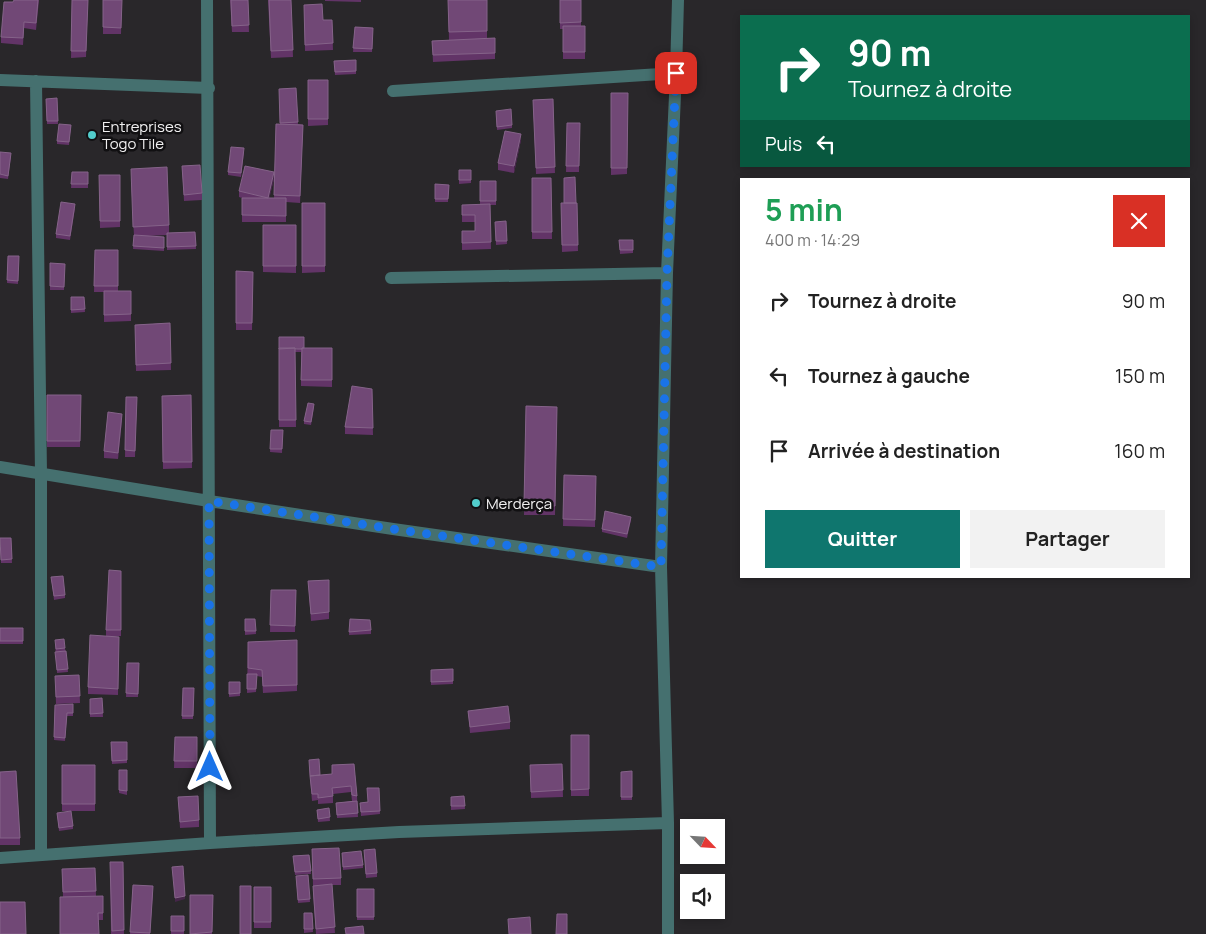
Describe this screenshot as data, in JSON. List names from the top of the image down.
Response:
{
  "places": ["Entreprises Togo Tile", "Merderça"],
  "north": "bottom right",
  "page": {
    "turn": ["90 m", "Tournez à droite"],
    "then": "Puis",
    "heading": ["5 min", "400 m · 14:29"],
    "list": [
      {
        "name": "Tournez à droite",
        "value": "90 m"
      },
      {
        "name": "Tournez à gauche",
        "value": "150 m"
      },
      {
        "name": "Arrivée à destination",
        "value": "160 m"
      }
    ],
    "buttons": ["Quitter", "Partager"]
  }
}
